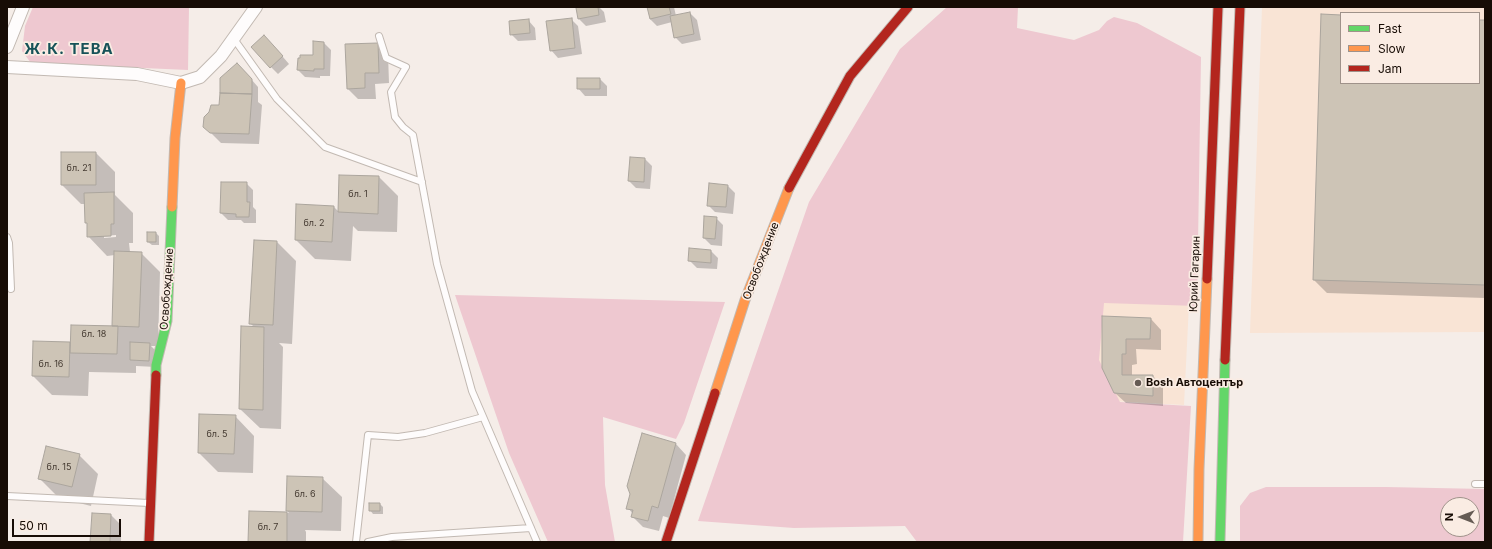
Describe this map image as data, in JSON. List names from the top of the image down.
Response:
{
  "streets": {
    "street": ["Освобождение", "Юрий Гагарин"]
  },
  "districts": ["Ж.К. ТЕВА"],
  "places": ["Bosh Автоцентър"],
  "house_numbers": [
    "бл. 21",
    "бл. 1",
    "бл. 2",
    "бл. 18",
    "бл. 16",
    "бл. 5",
    "бл. 15",
    "бл. 6",
    "бл. 7"
  ],
  "legend": ["Fast", "Slow", "Jam"],
  "scale_bar": "50 m",
  "north": "left"
}
